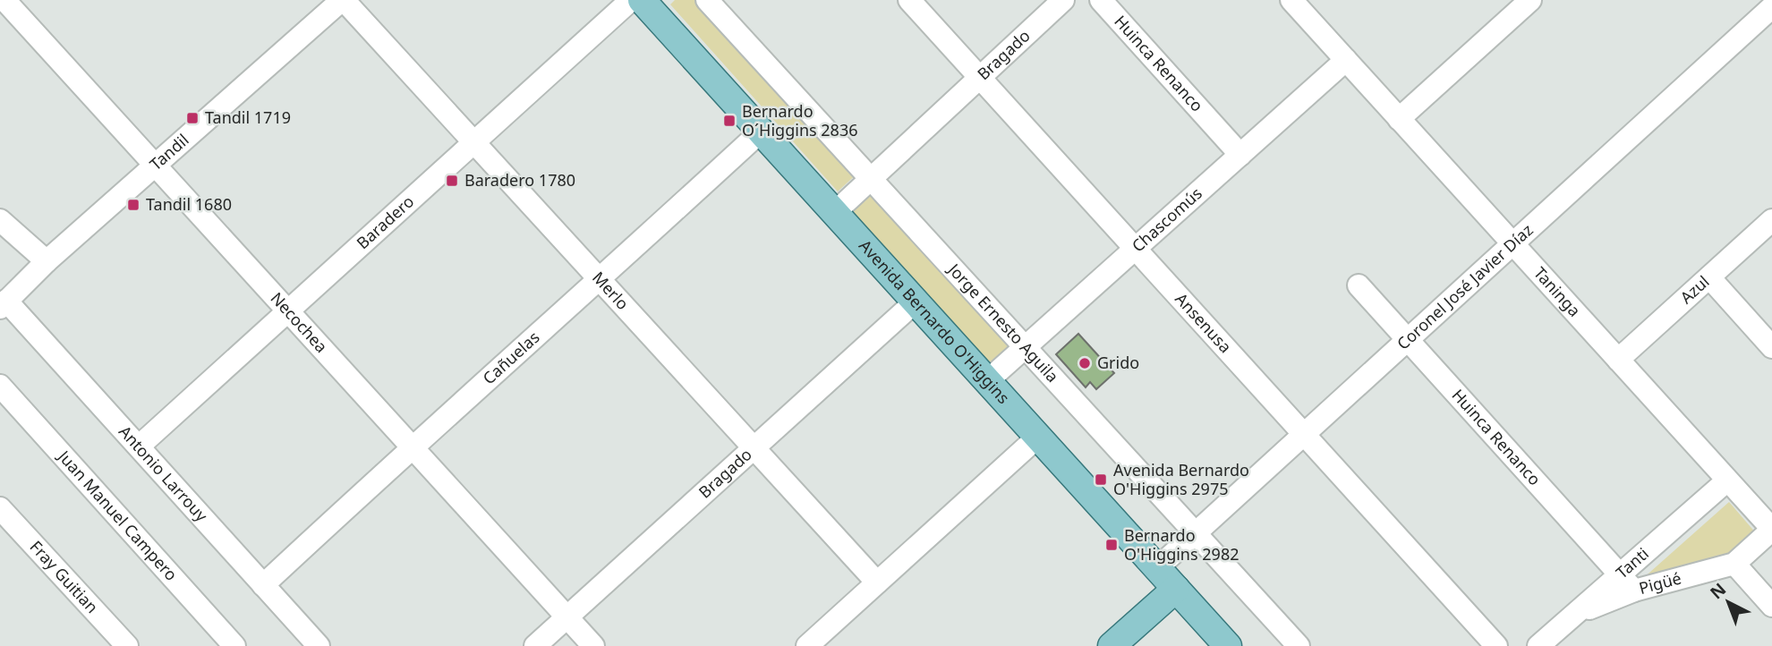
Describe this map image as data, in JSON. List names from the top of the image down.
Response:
{
  "streets": {
    "main road": ["Avenida Bernardo O'Higgins"],
    "street": [
      "Bragado",
      "Huinca Renanco",
      "Tandil",
      "Chascomús",
      "Baradero",
      "Coronel José Javier Díaz",
      "Azul",
      "Merlo",
      "Taninga",
      "Necochea",
      "Jorge Ernesto Aguila",
      "Ansenusa",
      "Cañuelas",
      "Antonio Larrouy",
      "Juan Manuel Campero",
      "Tanti",
      "Fray Guitian",
      "Pigüé"
    ]
  },
  "crossings": [
    ["Bragado", "Merlo"],
    ["Bragado", "Necochea"],
    ["Bragado", "Avenida Bernardo O'Higgins"],
    ["Bragado", "Jorge Ernesto Aguila"],
    ["Bragado", "Ansenusa"],
    ["Huinca Renanco", "Chascomús"],
    ["Huinca Renanco", "Coronel José Javier Díaz"],
    ["Huinca Renanco", "Tanti"],
    ["Huinca Renanco", "Pigüé"],
    ["Tandil", "Merlo"],
    ["Tandil", "Necochea"],
    ["Tandil", "Antonio Larrouy"],
    ["Chascomús", "Taninga"],
    ["Chascomús", "Avenida Bernardo O'Higgins"],
    ["Chascomús", "Jorge Ernesto Aguila"],
    ["Chascomús", "Ansenusa"],
    ["Baradero", "Merlo"],
    ["Baradero", "Necochea"],
    ["Baradero", "Avenida Bernardo O'Higgins"],
    ["Baradero", "Antonio Larrouy"],
    ["Coronel José Javier Díaz", "Taninga"],
    ["Coronel José Javier Díaz", "Avenida Bernardo O'Higgins"],
    ["Coronel José Javier Díaz", "Jorge Ernesto Aguila"],
    ["Coronel José Javier Díaz", "Ansenusa"],
    ["Azul", "Taninga"],
    ["Merlo", "Cañuelas"],
    ["Taninga", "Tanti"],
    ["Taninga", "Pigüé"],
    ["Necochea", "Cañuelas"],
    ["Avenida Bernardo O'Higgins", "Cañuelas"],
    ["Cañuelas", "Antonio Larrouy"],
    ["Tanti", "Pigüé"]
  ],
  "places": {
    "transit": [
      "Tandil 1719",
      "Bernardo O´Higgins 2836",
      "Baradero 1780",
      "Tandil 1680",
      "Avenida Bernardo O'Higgins 2975",
      "Bernardo O'Higgins 2982"
    ],
    "other": ["Grido"]
  },
  "north": "top left"
}
